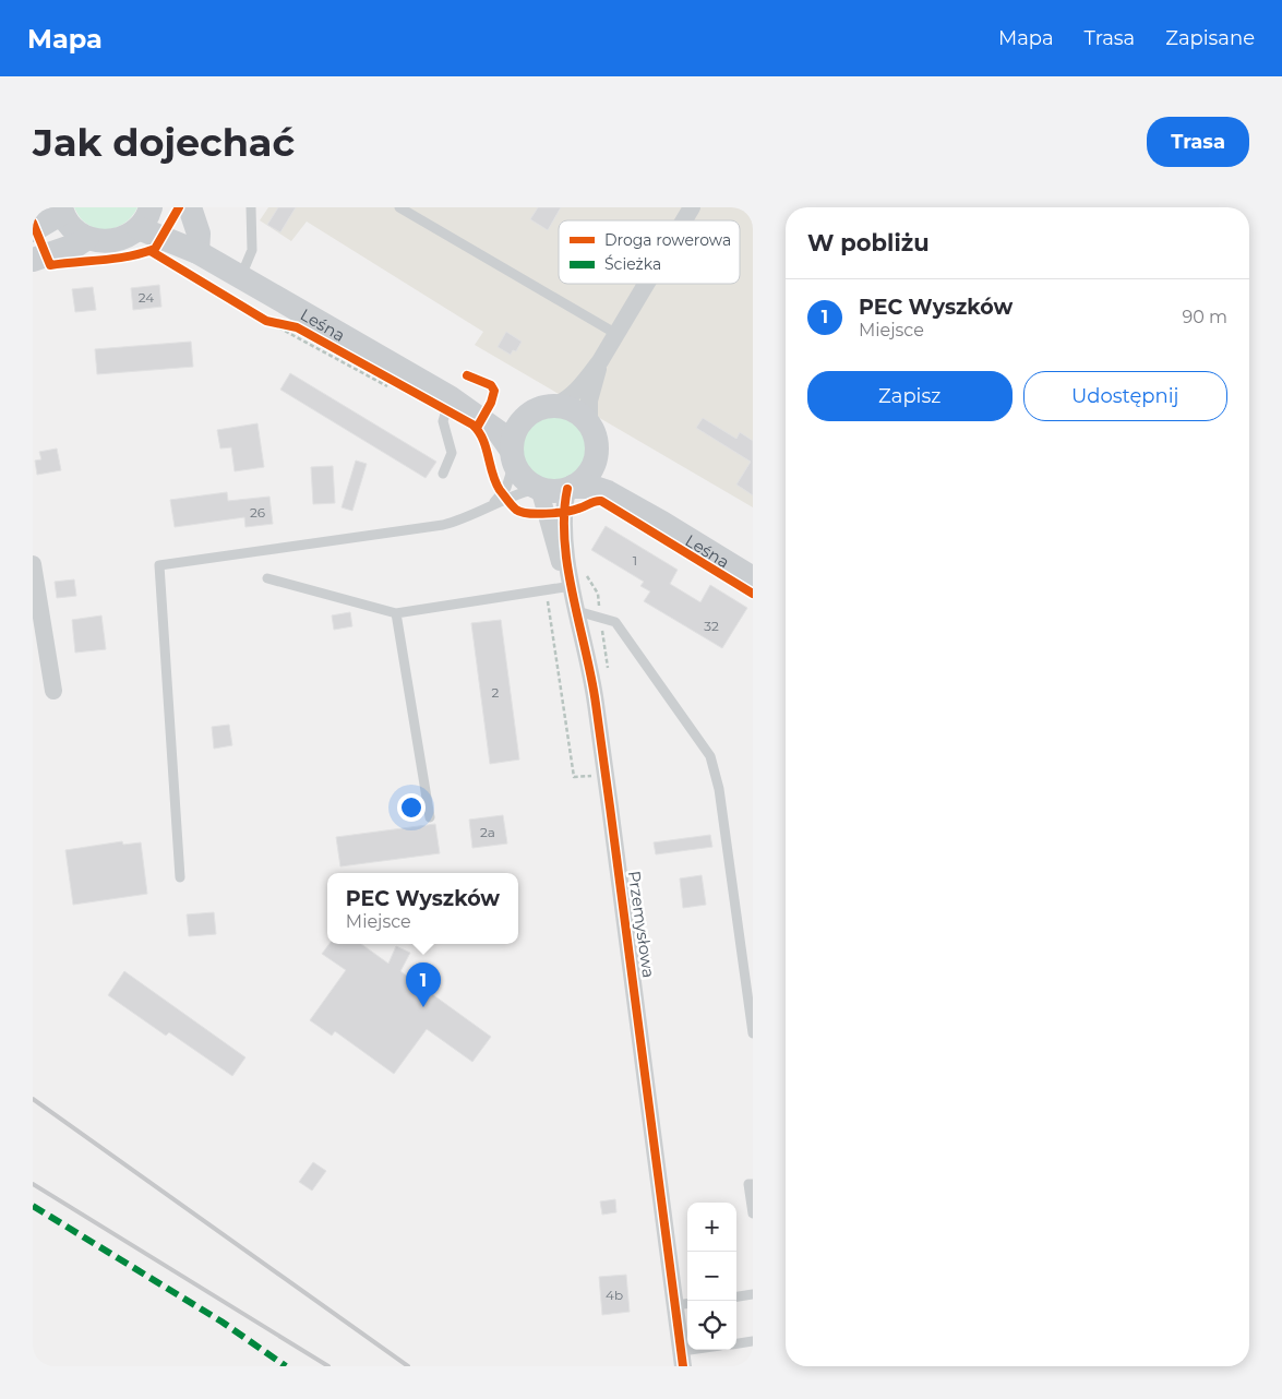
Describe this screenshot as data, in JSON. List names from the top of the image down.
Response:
{
  "streets": {
    "street": ["Leśna", "Przemysłowa"]
  },
  "crossings": [
    ["Leśna", "Przemysłowa"]
  ],
  "house_numbers": [
    "24",
    "26",
    "1",
    "32",
    "2",
    "2a",
    "4b"
  ],
  "legend": ["Droga rowerowa", "Ścieżka"],
  "page": {
    "header": "Mapa",
    "nav": ["Mapa", "Trasa", "Zapisane"],
    "buttons": [
      "Trasa",
      ["Zapisz", "Udostępnij"]
    ],
    "title": "Jak dojechać",
    "heading": "W pobliżu",
    "list": [
      {
        "mark": "1",
        "name": "PEC Wyszków",
        "note": "Miejsce",
        "value": "90 m"
      }
    ],
    "popup": ["PEC Wyszków", "Miejsce"],
    "pins": "1",
    "map_buttons": ["+", "−"]
  }
}
